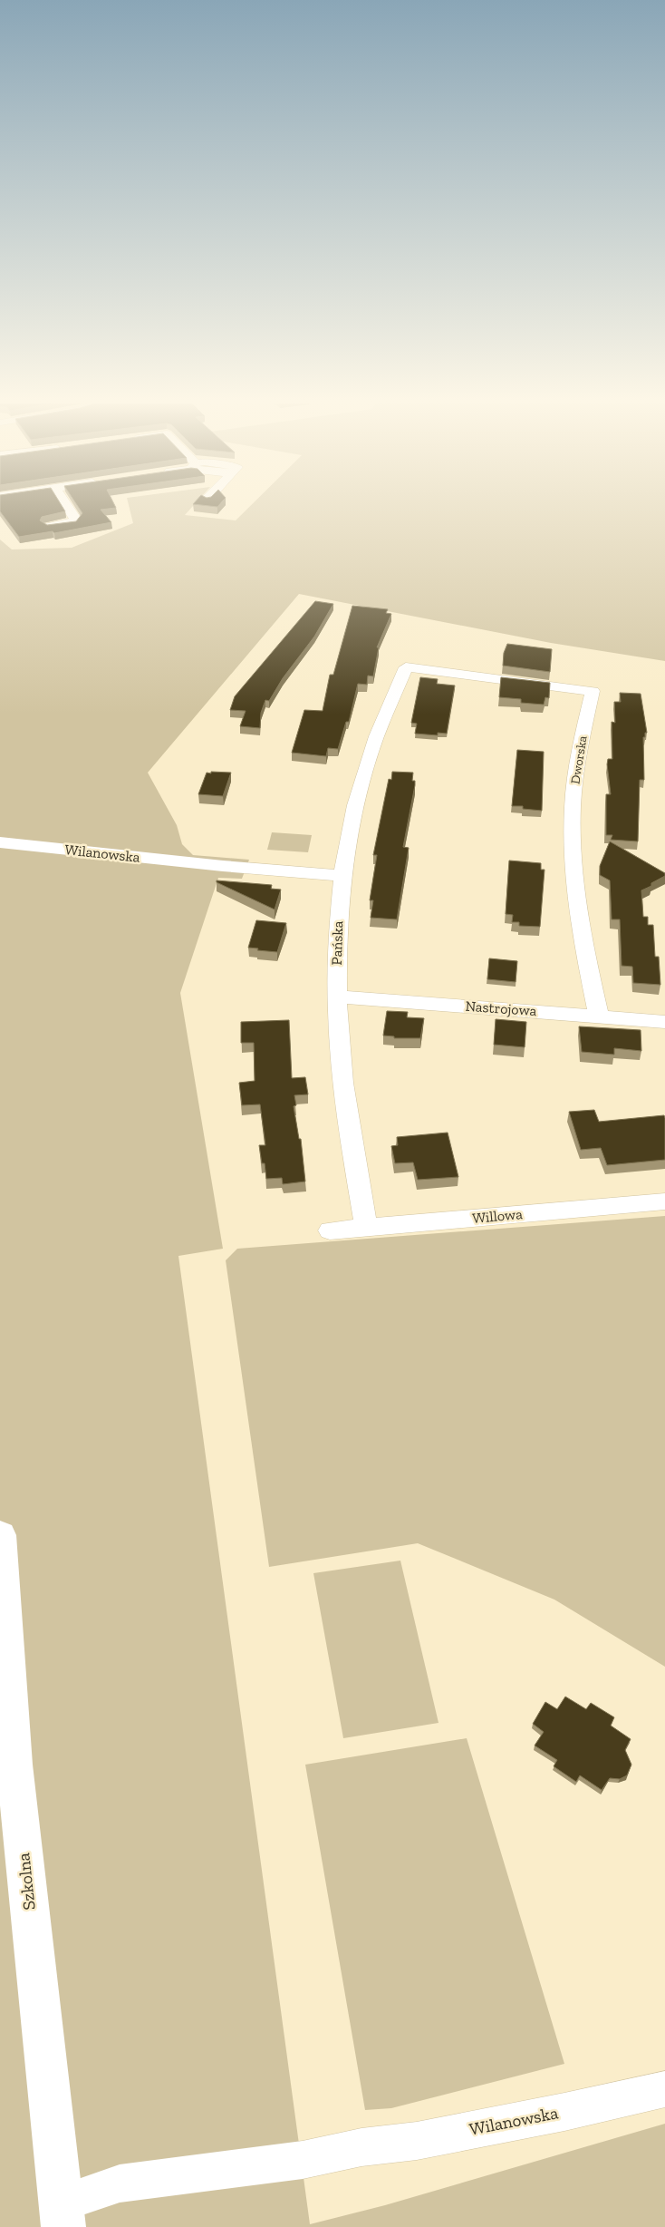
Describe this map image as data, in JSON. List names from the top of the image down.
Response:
{
  "streets": {
    "street": [
      "Dworska",
      "Wilanowska",
      "Pańska",
      "Nastrojowa",
      "Willowa",
      "Szkolna"
    ]
  },
  "crossings": [
    ["Dworska", "Pańska"],
    ["Dworska", "Nastrojowa"],
    ["Wilanowska", "Pańska"],
    ["Wilanowska", "Szkolna"],
    ["Pańska", "Nastrojowa"],
    ["Pańska", "Willowa"]
  ]
}
